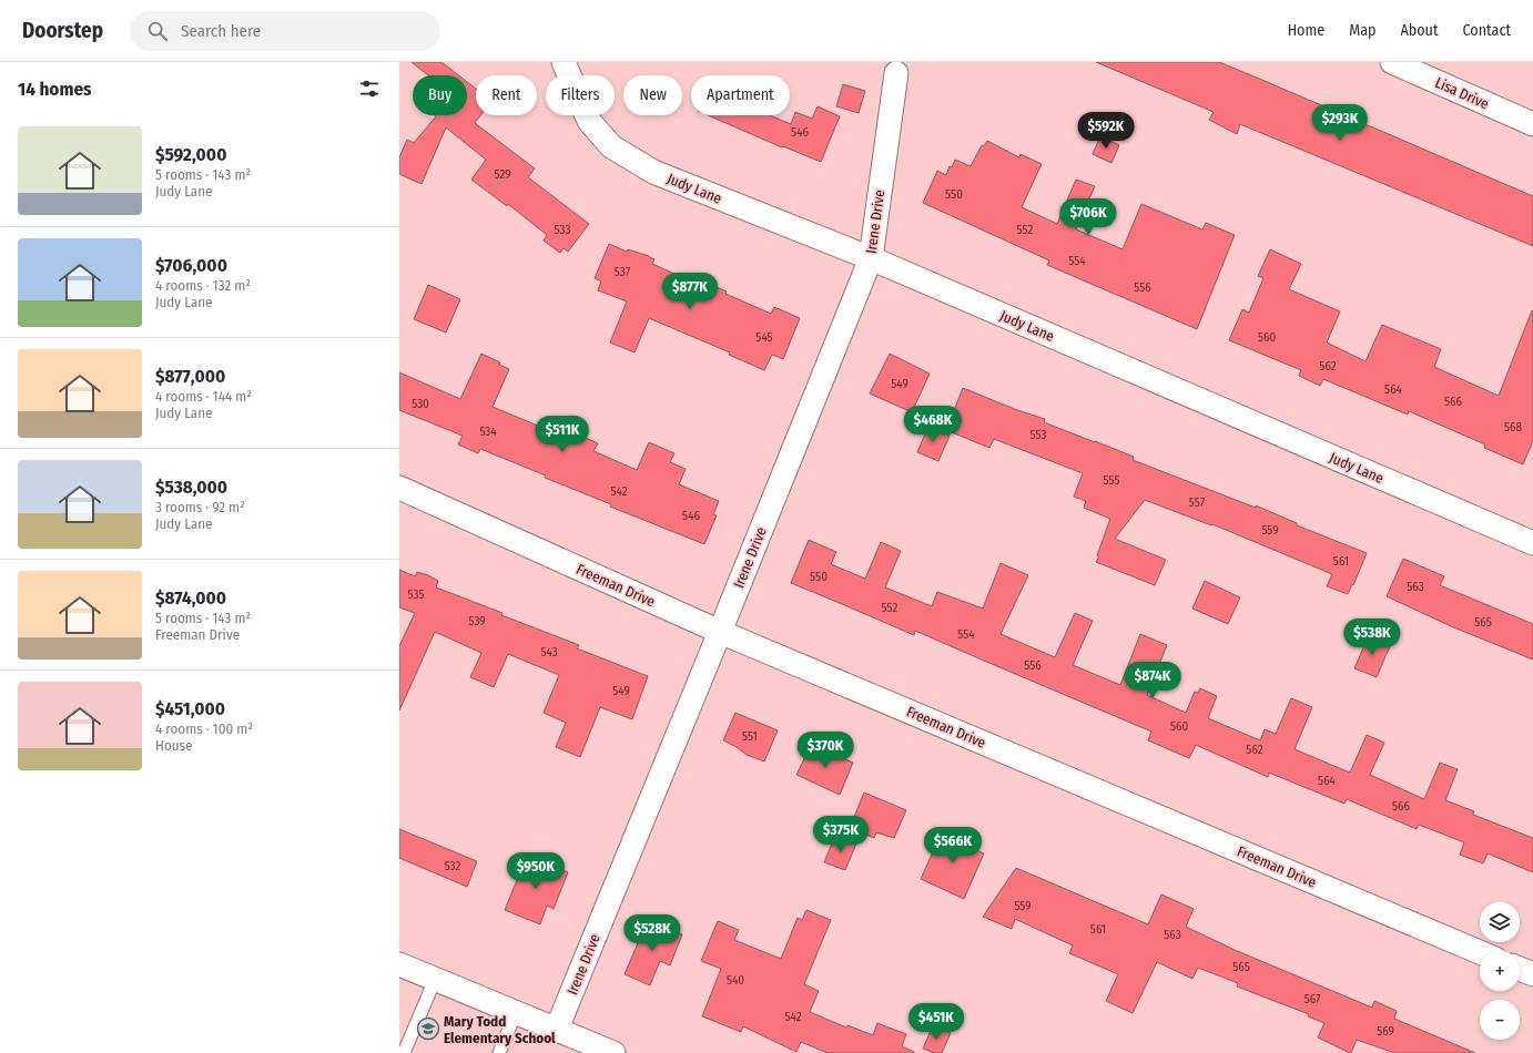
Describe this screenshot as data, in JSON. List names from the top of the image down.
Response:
{
  "streets": {
    "street": [
      "Lisa Drive",
      "Judy Lane",
      "Irene Drive",
      "Freeman Drive"
    ]
  },
  "crossings": [
    ["Judy Lane", "Irene Drive"],
    ["Irene Drive", "Freeman Drive"]
  ],
  "places": {
    "school or university": ["Mary Todd Elementary School"]
  },
  "house_numbers": [
    "546",
    "529",
    "550",
    "533",
    "552",
    "554",
    "537",
    "556",
    "545",
    "560",
    "562",
    "549",
    "564",
    "566",
    "530",
    "568",
    "534",
    "553",
    "555",
    "542",
    "557",
    "546",
    "559",
    "561",
    "550",
    "563",
    "535",
    "552",
    "539",
    "565",
    "554",
    "543",
    "556",
    "549",
    "560",
    "551",
    "562",
    "564",
    "566",
    "532",
    "559",
    "561",
    "563",
    "565",
    "540",
    "567",
    "542",
    "569"
  ],
  "page": {
    "header": "Doorstep",
    "search": "Search here",
    "nav": [
      "Home",
      "Map",
      "About",
      "Contact"
    ],
    "heading": "14 homes",
    "chip": [
      "Buy",
      "Rent",
      "Filters",
      "New",
      "Apartment"
    ],
    "price": [
      "$293K",
      "$592K",
      "$706K",
      "$877K",
      "$468K",
      "$511K",
      "$538K",
      "$874K",
      "$370K",
      "$375K",
      "$566K",
      "$950K",
      "$528K",
      "$451K"
    ],
    "list": [
      {
        "name": "$592,000",
        "note": "5 rooms · 143 m² · Judy Lane"
      },
      {
        "name": "$706,000",
        "note": "4 rooms · 132 m² · Judy Lane"
      },
      {
        "name": "$877,000",
        "note": "4 rooms · 144 m² · Judy Lane"
      },
      {
        "name": "$538,000",
        "note": "3 rooms · 92 m² · Judy Lane"
      },
      {
        "name": "$874,000",
        "note": "5 rooms · 143 m² · Freeman Drive"
      },
      {
        "name": "$451,000",
        "note": "4 rooms · 100 m² · House"
      }
    ],
    "map_buttons": ["+", "−"]
  }
}
